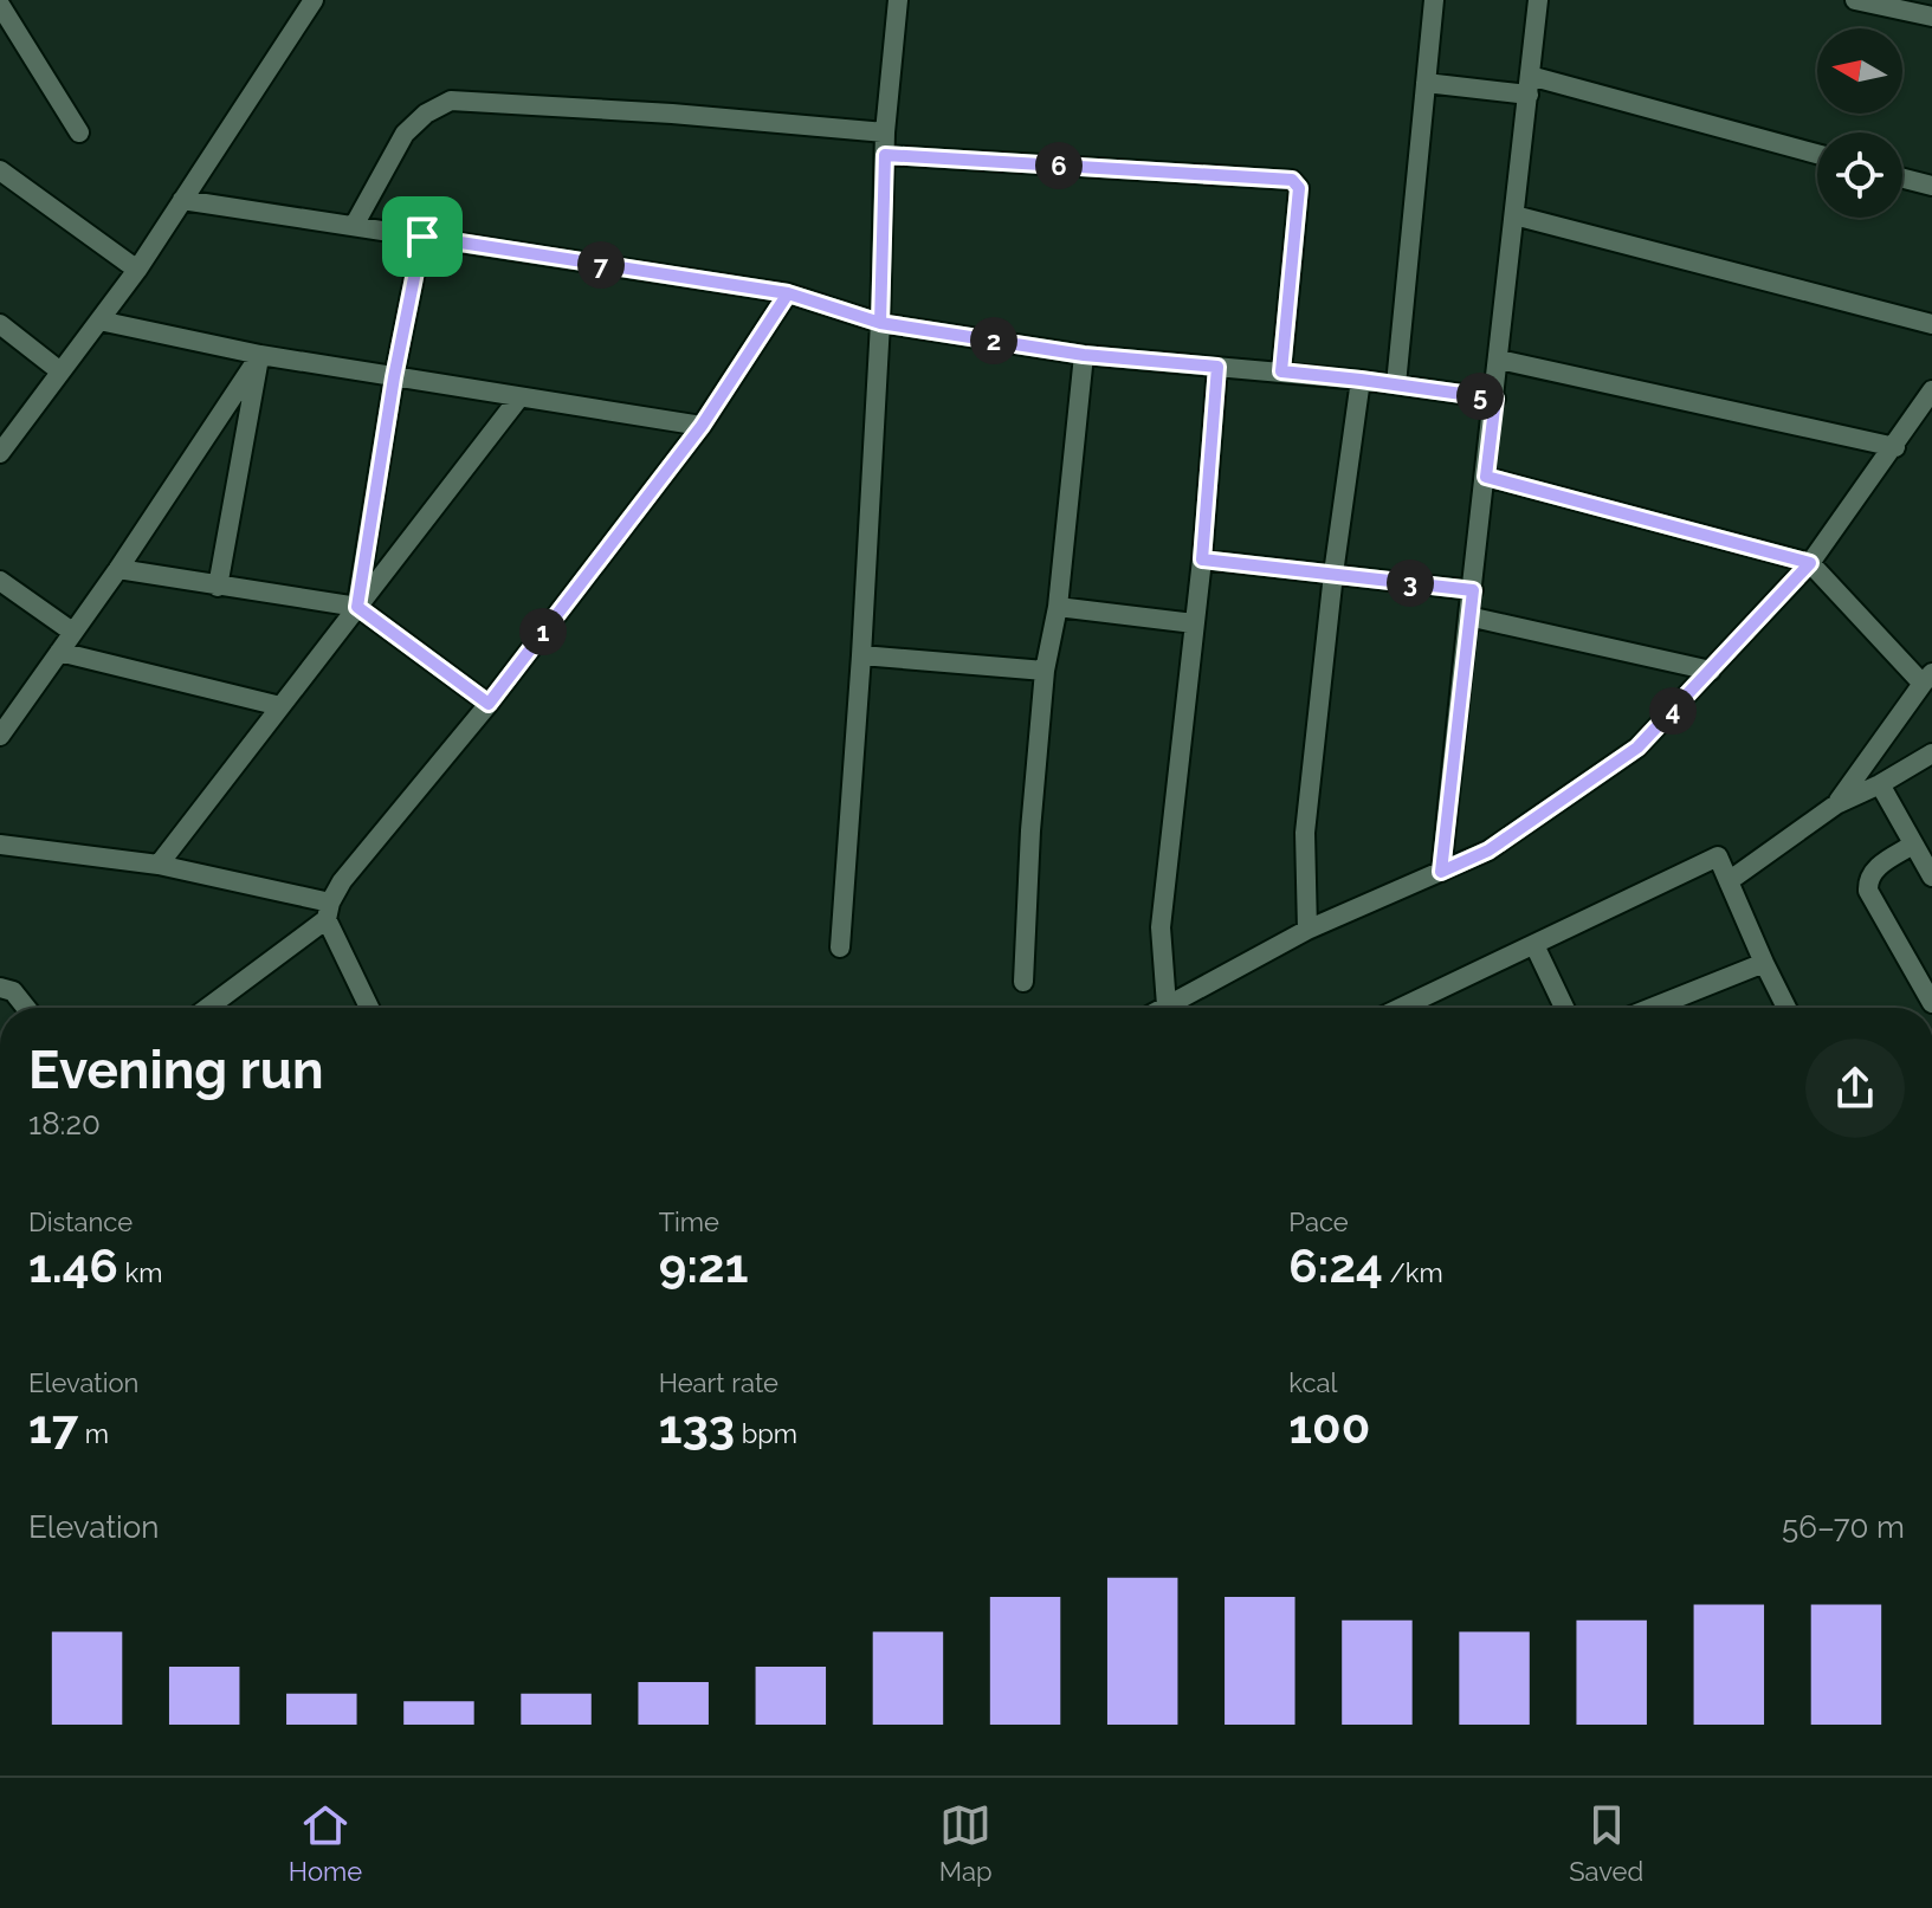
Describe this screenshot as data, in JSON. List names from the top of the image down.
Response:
{
  "north": "left",
  "page": {
    "pins": [
      "6",
      "7",
      "2",
      "5",
      "3",
      "1",
      "4"
    ],
    "heading": ["Evening run", "18:20"],
    "stats": [
      ["Distance", "1.46 km"],
      ["Time", "9:21"],
      ["Pace", "6:24 /km"],
      ["Elevation", "17 m"],
      ["Heart rate", "133 bpm"],
      ["kcal", "100"]
    ],
    "chart": ["Elevation", "56–70 m"],
    "tabs": ["Home", "Map", "Saved"]
  }
}
